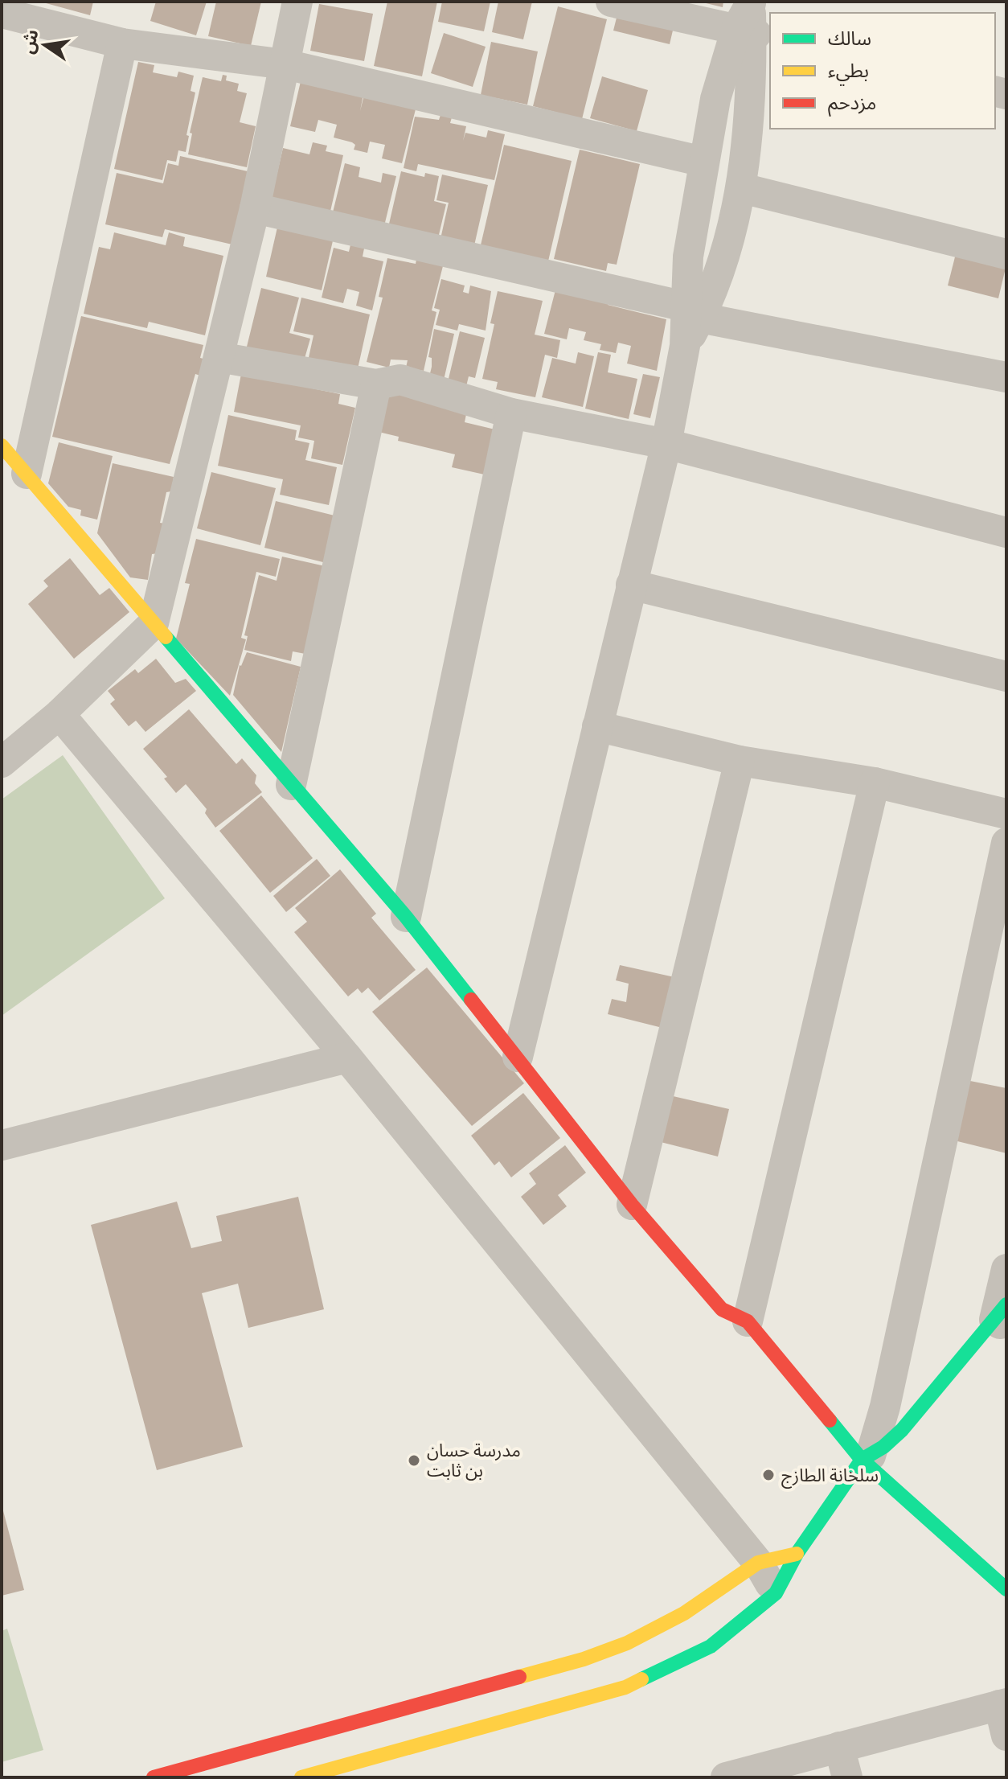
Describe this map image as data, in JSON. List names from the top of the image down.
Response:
{
  "places": ["مدرسة حسان بن ثابت", "سلخانة الطازج"],
  "legend": ["سالك", "بطيء", "مزدحم"],
  "north": "left"
}
